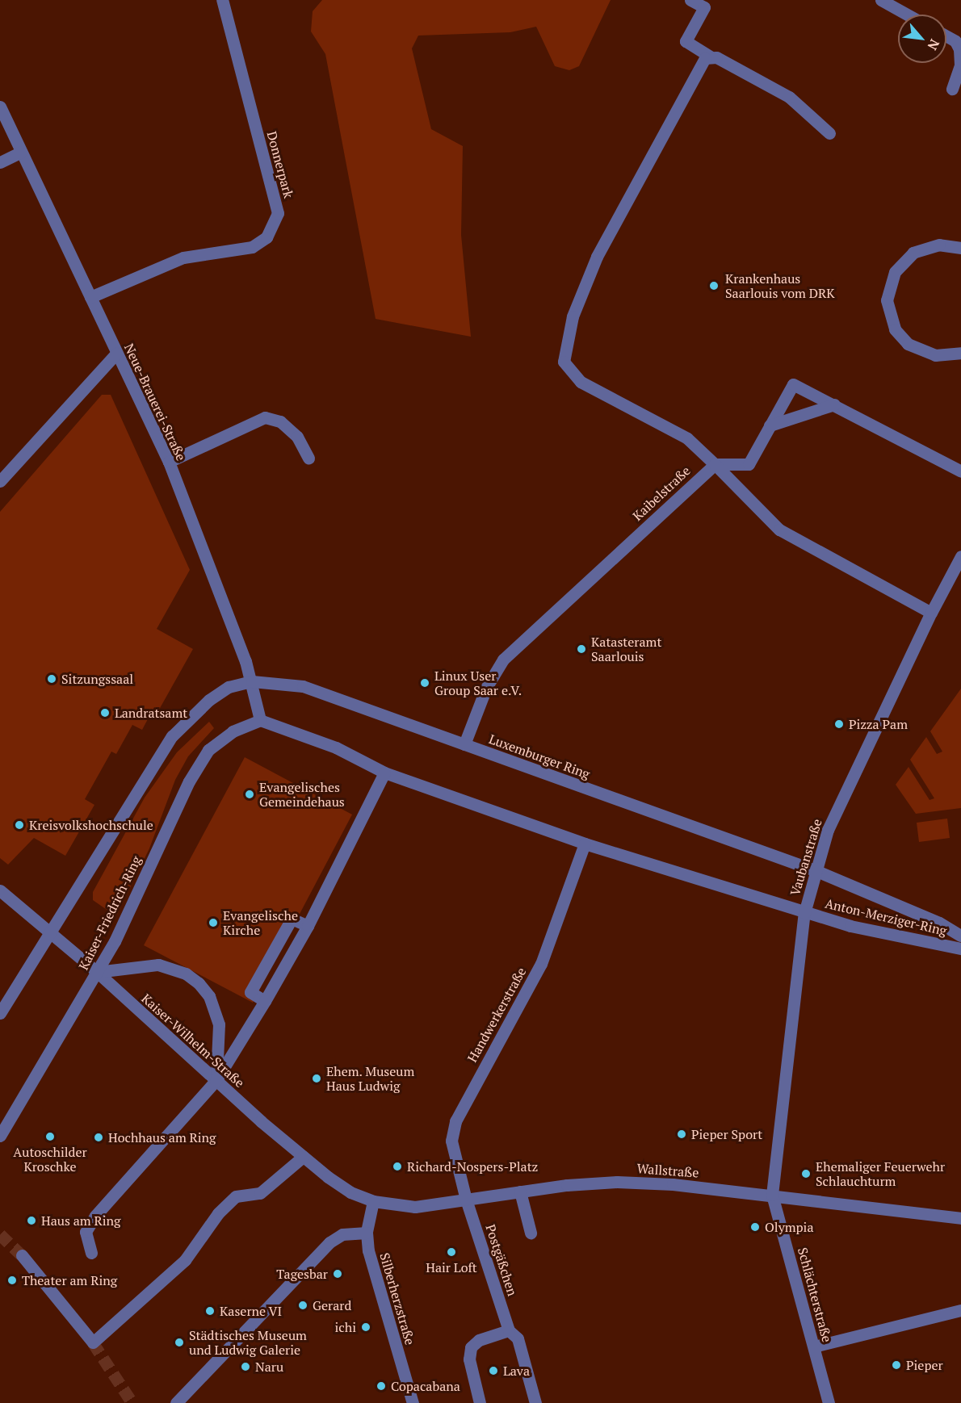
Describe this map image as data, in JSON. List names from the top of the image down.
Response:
{
  "streets": {
    "street": [
      "Donnerpark",
      "Neue-Brauerei-Straße",
      "Kaibelstraße",
      "Luxemburger Ring",
      "Vaubanstraße",
      "Kaiser-Friedrich-Ring",
      "Anton-Merziger-Ring",
      "Handwerkerstraße",
      "Kaiser-Wilhelm-Straße",
      "Wallstraße",
      "Postgäßchen",
      "Schlächterstraße",
      "Silberherzstraße"
    ]
  },
  "crossings": [
    ["Donnerpark", "Neue-Brauerei-Straße"],
    ["Neue-Brauerei-Straße", "Luxemburger Ring"],
    ["Neue-Brauerei-Straße", "Kaiser-Friedrich-Ring"],
    ["Kaibelstraße", "Luxemburger Ring"],
    ["Luxemburger Ring", "Vaubanstraße"],
    ["Luxemburger Ring", "Anton-Merziger-Ring"],
    ["Vaubanstraße", "Anton-Merziger-Ring"],
    ["Vaubanstraße", "Wallstraße"],
    ["Vaubanstraße", "Schlächterstraße"],
    ["Kaiser-Friedrich-Ring", "Kaiser-Wilhelm-Straße"],
    ["Handwerkerstraße", "Wallstraße"],
    ["Handwerkerstraße", "Postgäßchen"],
    ["Kaiser-Wilhelm-Straße", "Wallstraße"],
    ["Kaiser-Wilhelm-Straße", "Silberherzstraße"],
    ["Wallstraße", "Postgäßchen"],
    ["Wallstraße", "Schlächterstraße"],
    ["Wallstraße", "Silberherzstraße"]
  ],
  "places": [
    "Krankenhaus Saarlouis vom DRK",
    "Katasteramt Saarlouis",
    "Sitzungssaal",
    "Linux User Group Saar e.V.",
    "Landratsamt",
    "Pizza Pam",
    "Evangelisches Gemeindehaus",
    "Kreisvolkshochschule",
    "Evangelische Kirche",
    "Ehem. Museum Haus Ludwig",
    "Pieper Sport",
    "Autoschilder Kroschke",
    "Hochhaus am Ring",
    "Richard-Nospers-Platz",
    "Ehemaliger Feuerwehr Schlauchturm",
    "Haus am Ring",
    "Olympia",
    "Hair Loft",
    "Tagesbar",
    "Theater am Ring",
    "Gerard",
    "Kaserne VI",
    "ichi",
    "Städtisches Museum und Ludwig Galerie",
    "Pieper",
    "Naru",
    "Lava",
    "Copacabana"
  ],
  "north": "bottom right"
}
